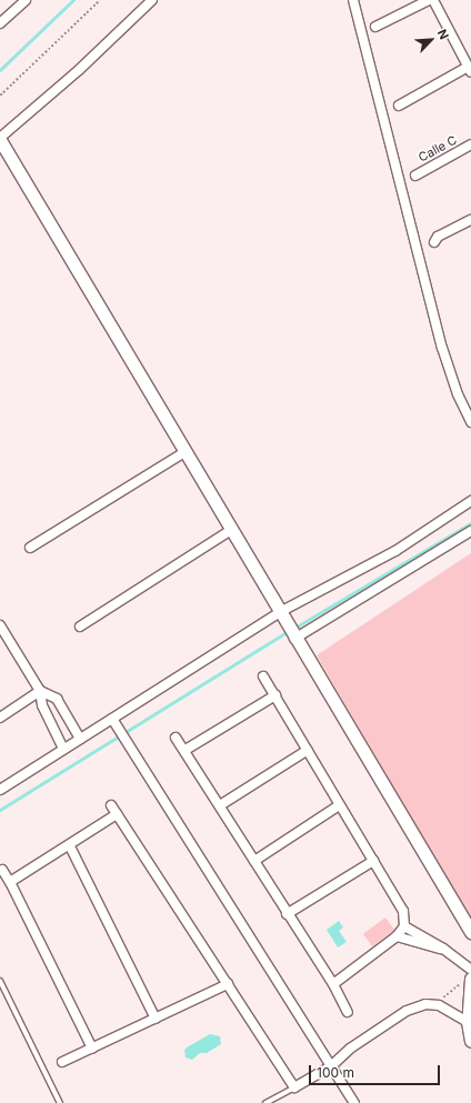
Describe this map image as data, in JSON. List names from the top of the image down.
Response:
{
  "streets": {
    "street": ["Calle C"]
  },
  "scale_bar": "100 m",
  "north": "top right"
}
